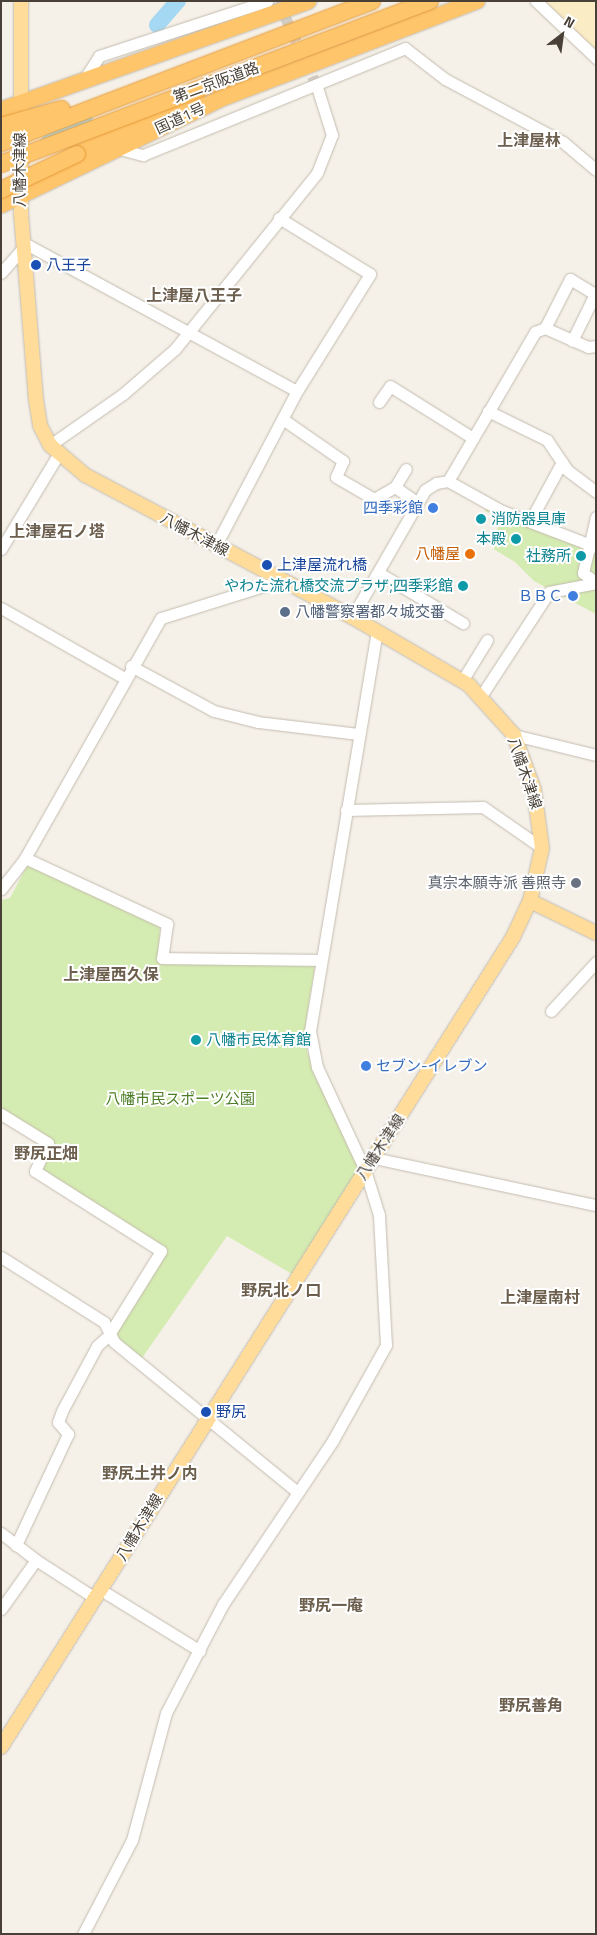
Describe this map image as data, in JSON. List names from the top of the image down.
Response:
{
  "streets": {
    "highway": ["第二京阪道路", "国道1号"],
    "main road": ["八幡木津線"]
  },
  "crossings": [
    ["国道1号", "八幡木津線"]
  ],
  "districts": [
    "上津屋林",
    "上津屋八王子",
    "上津屋石ノ塔",
    "上津屋西久保",
    "野尻正畑",
    "野尻北ノ口",
    "上津屋南村",
    "野尻土井ノ内",
    "野尻一庵",
    "野尻善角"
  ],
  "parks": ["八幡市民スポーツ公園"],
  "places": [
    "八王子",
    "四季彩館",
    "消防器具庫",
    "本殿",
    "八幡屋",
    "社務所",
    "上津屋流れ橋",
    "やわた流れ橋交流プラザ;四季彩館",
    "ＢＢＣ",
    "八幡警察署都々城交番",
    "真宗本願寺派 善照寺",
    "八幡市民体育館",
    "セブン-イレブン",
    "野尻"
  ],
  "north": "top right"
}
